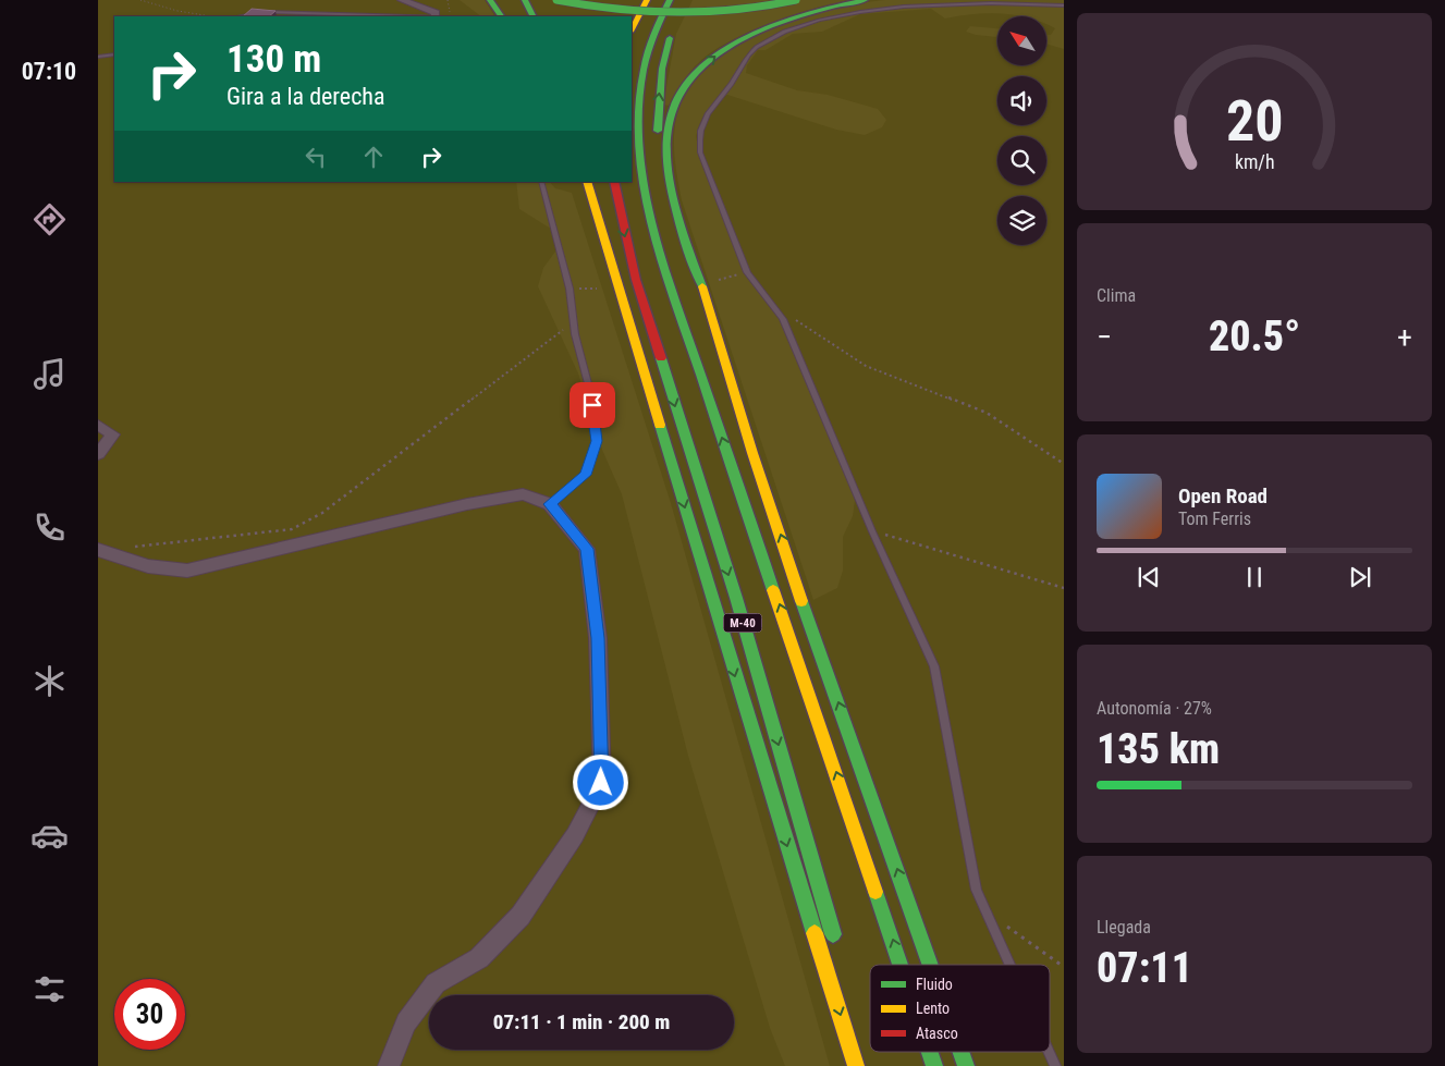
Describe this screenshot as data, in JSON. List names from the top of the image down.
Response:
{
  "streets": {
    "highway": ["M-40"]
  },
  "legend": ["Fluido", "Lento", "Atasco"],
  "north": "top left",
  "page": {
    "tabs": "07:10",
    "turn": ["130 m", "Gira a la derecha"],
    "tile": [
      "Clima",
      ["Autonomía · 27%", "135 km"],
      ["Llegada", "07:11"]
    ],
    "heat": ["−", "20.5°", "+"],
    "song": ["Open Road", "Tom Ferris"],
    "limit": "30",
    "trip": "07:11 · 1 min · 200 m",
    "gauge": ["20", "km/h"]
  }
}
